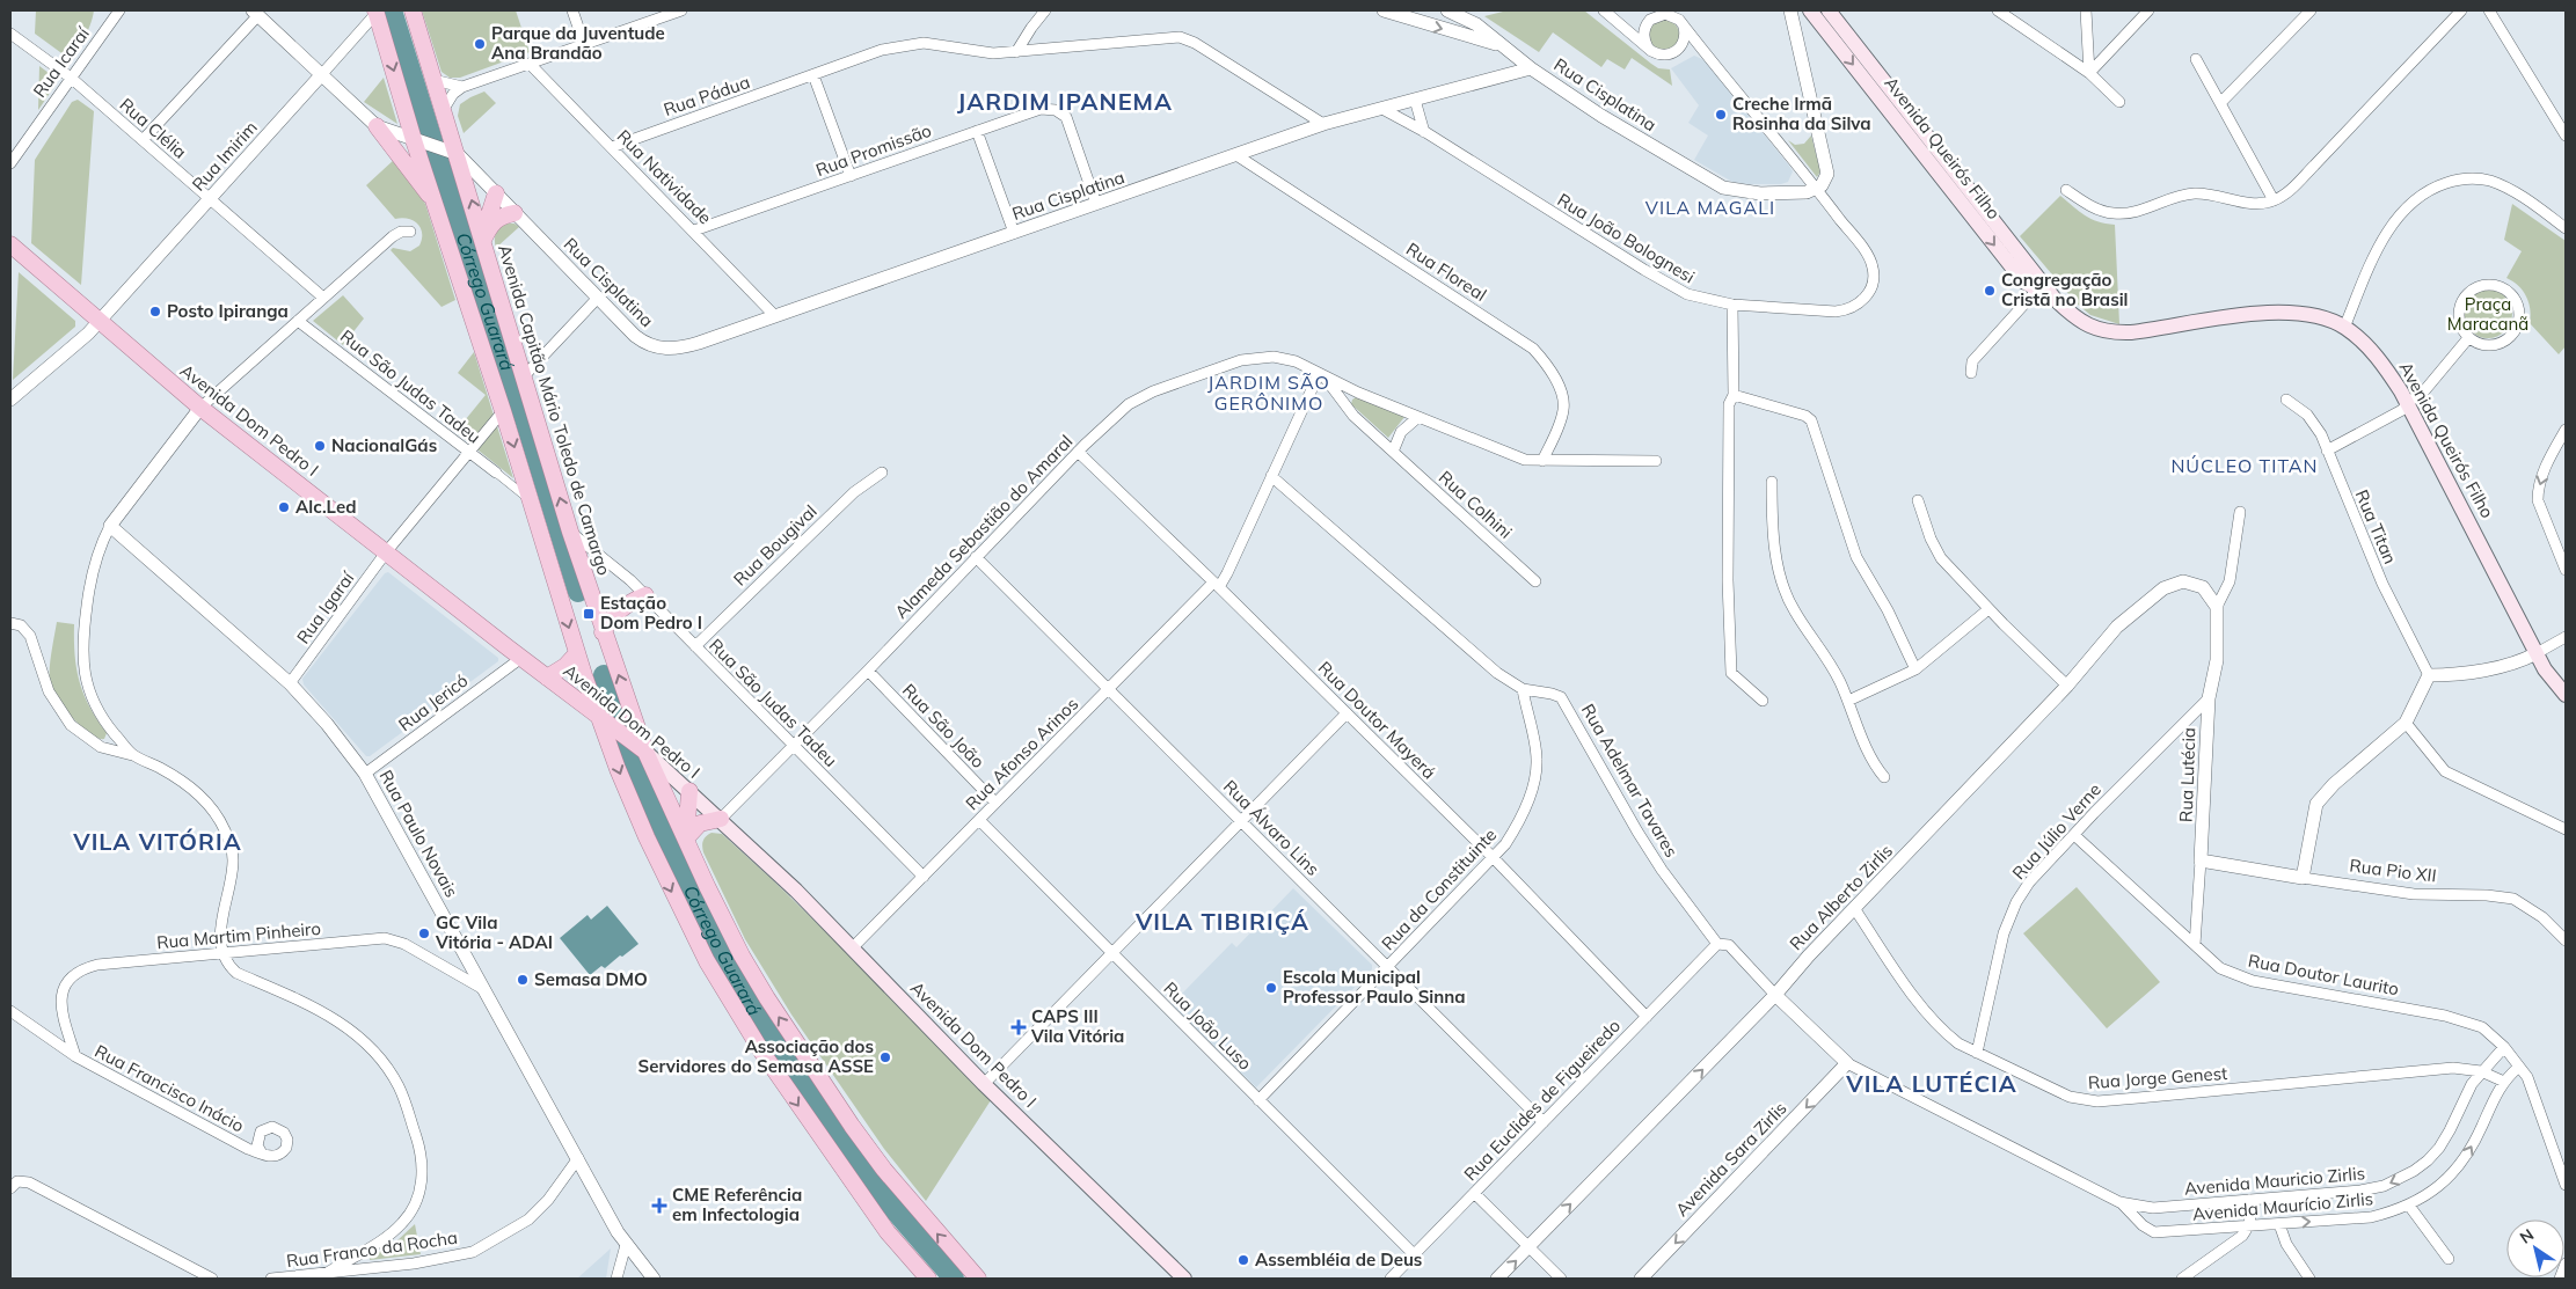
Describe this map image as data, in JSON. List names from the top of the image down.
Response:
{
  "streets": {
    "main road": ["Avenida Queirós Filho", "Avenida Capitão Mário Toledo de Camargo", "Avenida Dom Pedro I"],
    "street": [
      "Rua Icaraí",
      "Rua Cisplatina",
      "Rua Pádua",
      "Rua Clélia",
      "Rua Promissão",
      "Rua Imirim",
      "Rua Natividade",
      "Rua João Bolognesi",
      "Rua Floreal",
      "Rua São Judas Tadeu",
      "Rua Colhini",
      "Alameda Sebastião do Amaral",
      "Rua Titan",
      "Rua Bougival",
      "Rua Igaraí",
      "Rua Jericó",
      "Rua Doutor Mayerá",
      "Rua São João",
      "Rua Afonso Arinos",
      "Rua Lutécia",
      "Rua Adelmar Tavares",
      "Rua Álvaro Lins",
      "Rua Júlio Verne",
      "Rua Paulo Novais",
      "Rua Pio XII",
      "Rua da Constituinte",
      "Rua Alberto Zirlis",
      "Rua Martim Pinheiro",
      "Rua Doutor Laurito",
      "Rua João Luso",
      "Rua Jorge Genest",
      "Rua Francisco Inácio",
      "Rua Euclides de Figueiredo",
      "Avenida Sara Zirlis",
      "Avenida Mauricio Zirlis",
      "Avenida Maurício Zirlis",
      "Rua Franco da Rocha"
    ]
  },
  "crossings": [
    ["Rua Icaraí", "Rua Clélia"],
    ["Rua Cisplatina", "Rua Pádua"],
    ["Rua Cisplatina", "Rua Promissão"],
    ["Rua Cisplatina", "Rua Imirim"],
    ["Rua Cisplatina", "Rua Natividade"],
    ["Rua Cisplatina", "Rua João Bolognesi"],
    ["Rua Cisplatina", "Rua Floreal"],
    ["Rua Cisplatina", "Avenida Capitão Mário Toledo de Camargo"],
    ["Rua Pádua", "Rua Natividade"],
    ["Rua Clélia", "Rua Imirim"],
    ["Rua Promissão", "Rua Natividade"],
    ["Rua Imirim", "Avenida Dom Pedro I"],
    ["Rua Floreal", "Alameda Sebastião do Amaral"],
    ["Rua São Judas Tadeu", "Avenida Capitão Mário Toledo de Camargo"],
    ["Rua São Judas Tadeu", "Alameda Sebastião do Amaral"],
    ["Rua São Judas Tadeu", "Rua Bougival"],
    ["Rua São Judas Tadeu", "Rua Igaraí"],
    ["Rua São Judas Tadeu", "Rua Afonso Arinos"],
    ["Avenida Capitão Mário Toledo de Camargo", "Avenida Dom Pedro I"],
    ["Avenida Dom Pedro I", "Alameda Sebastião do Amaral"],
    ["Avenida Dom Pedro I", "Rua Igaraí"],
    ["Avenida Dom Pedro I", "Rua Jericó"],
    ["Avenida Dom Pedro I", "Rua Afonso Arinos"],
    ["Rua Colhini", "Alameda Sebastião do Amaral"],
    ["Rua Colhini", "Rua Afonso Arinos"],
    ["Alameda Sebastião do Amaral", "Rua Doutor Mayerá"],
    ["Alameda Sebastião do Amaral", "Rua São João"],
    ["Alameda Sebastião do Amaral", "Rua Afonso Arinos"],
    ["Alameda Sebastião do Amaral", "Rua Álvaro Lins"],
    ["Rua Igaraí", "Rua Paulo Novais"],
    ["Rua Jericó", "Rua Paulo Novais"],
    ["Rua Doutor Mayerá", "Rua Afonso Arinos"],
    ["Rua Doutor Mayerá", "Rua da Constituinte"],
    ["Rua Doutor Mayerá", "Rua Euclides de Figueiredo"],
    ["Rua São João", "Rua Afonso Arinos"],
    ["Rua Afonso Arinos", "Rua Adelmar Tavares"],
    ["Rua Afonso Arinos", "Rua Álvaro Lins"],
    ["Rua Afonso Arinos", "Rua João Luso"],
    ["Rua Lutécia", "Rua Júlio Verne"],
    ["Rua Lutécia", "Rua Pio XII"],
    ["Rua Lutécia", "Rua Alberto Zirlis"],
    ["Rua Lutécia", "Rua Doutor Laurito"],
    ["Rua Adelmar Tavares", "Rua da Constituinte"],
    ["Rua Adelmar Tavares", "Rua Alberto Zirlis"],
    ["Rua Adelmar Tavares", "Rua Euclides de Figueiredo"],
    ["Rua Álvaro Lins", "Rua da Constituinte"],
    ["Rua Álvaro Lins", "Rua Euclides de Figueiredo"],
    ["Rua Júlio Verne", "Rua Doutor Laurito"],
    ["Rua Júlio Verne", "Rua Jorge Genest"],
    ["Rua Paulo Novais", "Rua Martim Pinheiro"],
    ["Rua Paulo Novais", "Rua Franco da Rocha"],
    ["Rua da Constituinte", "Rua João Luso"],
    ["Rua Alberto Zirlis", "Rua Jorge Genest"],
    ["Rua Martim Pinheiro", "Rua Francisco Inácio"],
    ["Rua Doutor Laurito", "Avenida Mauricio Zirlis"],
    ["Rua Doutor Laurito", "Avenida Maurício Zirlis"],
    ["Rua João Luso", "Rua Euclides de Figueiredo"],
    ["Rua Jorge Genest", "Avenida Mauricio Zirlis"],
    ["Rua Jorge Genest", "Avenida Maurício Zirlis"]
  ],
  "one_way": [
    "Rua Alberto Zirlis",
    "Avenida Sara Zirlis",
    "Avenida Mauricio Zirlis",
    "Avenida Maurício Zirlis"
  ],
  "districts": [
    "JARDIM IPANEMA",
    "VILA MAGALI",
    "JARDIM SÃO GERÔNIMO",
    "NÚCLEO TITAN",
    "VILA VITÓRIA",
    "VILA TIBIRIÇÁ",
    "VILA LUTÉCIA"
  ],
  "water": ["Córrego Guarará"],
  "parks": ["Praça Maracanã"],
  "places": {
    "other": [
      "Parque da Juventude Ana Brandão",
      "Creche Irmã Rosinha da Silva",
      "Congregação Cristã no Brasil",
      "Posto Ipiranga",
      "NacionalGás",
      "Alc.Led",
      "GC Vila Vitória - ADAI",
      "Semasa DMO",
      "Escola Municipal Professor Paulo Sinna",
      "Associação dos Servidores do Semasa ASSE",
      "Assembléia de Deus"
    ],
    "transit": ["Estação Dom Pedro I"],
    "health": ["CAPS III Vila Vitória", "CME Referência em Infectologia"]
  },
  "north": "top left"
}
